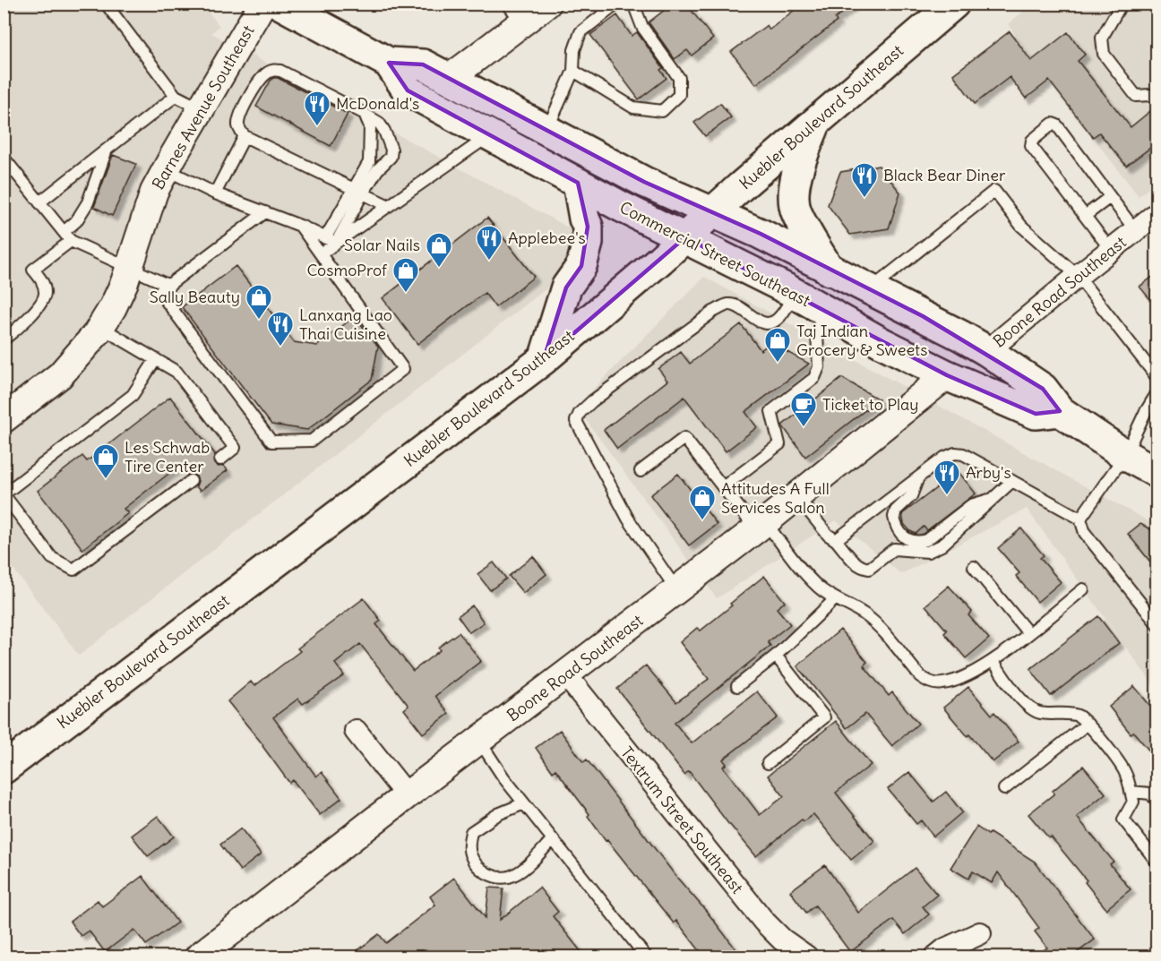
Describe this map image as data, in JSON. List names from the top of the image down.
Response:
{
  "streets": {
    "main road": ["Kuebler Boulevard Southeast", "Commercial Street Southeast"],
    "street": ["Barnes Avenue Southeast", "Boone Road Southeast", "Textrum Street Southeast"]
  },
  "crossings": [
    ["Kuebler Boulevard Southeast", "Commercial Street Southeast"],
    ["Commercial Street Southeast", "Boone Road Southeast"],
    ["Boone Road Southeast", "Textrum Street Southeast"]
  ],
  "places": {
    "restaurant": [
      "McDonald's",
      "Black Bear Diner",
      "Applebee's",
      "Lanxang Lao Thai Cuisine",
      "Arby's"
    ],
    "shop": [
      "Solar Nails",
      "CosmoProf",
      "Sally Beauty",
      "Taj Indian Grocery & Sweets",
      "Les Schwab Tire Center",
      "Attitudes A Full Services Salon"
    ],
    "cafe": ["Ticket to Play"]
  }
}
